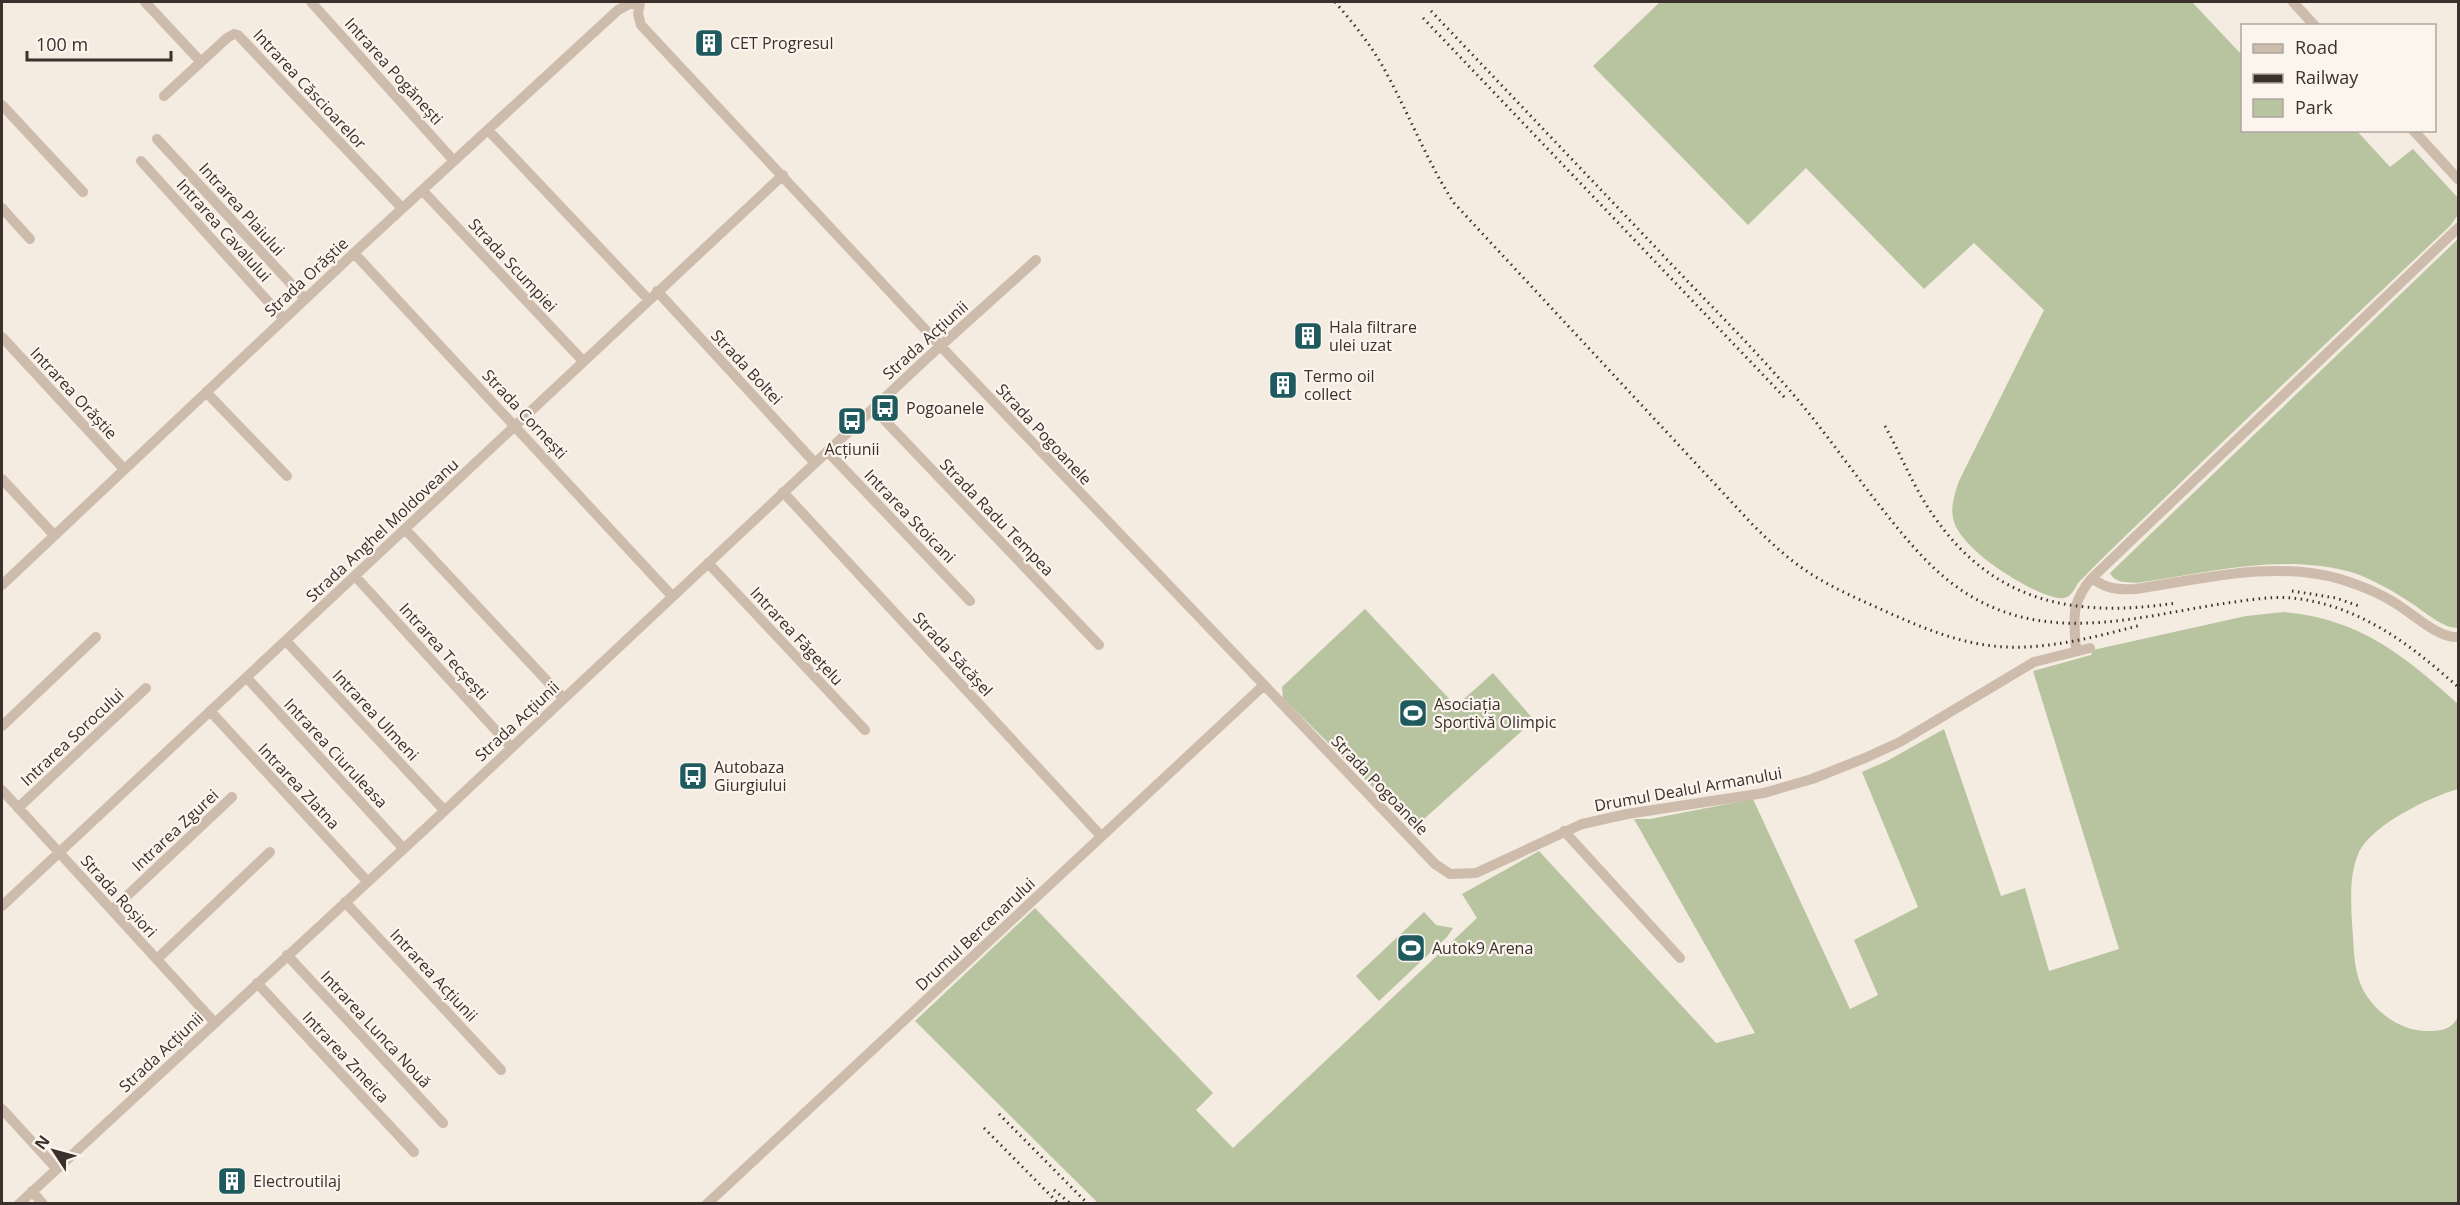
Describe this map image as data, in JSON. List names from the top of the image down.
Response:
{
  "streets": {
    "street": [
      "Intrarea Pogănești",
      "Intrarea Căscioarelor",
      "Intrarea Plaiului",
      "Intrarea Cavalului",
      "Strada Scumpiei",
      "Strada Orăștie",
      "Strada Acțiunii",
      "Strada Boltei",
      "Intrarea Orăștie",
      "Strada Cornești",
      "Strada Pogoanele",
      "Intrarea Stoicani",
      "Strada Radu Tempea",
      "Strada Anghel Moldoveanu",
      "Intrarea Făgețelu",
      "Intrarea Tecșești",
      "Strada Săcășel",
      "Intrarea Ulmeni",
      "Intrarea Sorocului",
      "Intrarea Ciuruleasa",
      "Intrarea Zlatna",
      "Drumul Dealul Armanului",
      "Intrarea Zgurei",
      "Strada Roșiori",
      "Drumul Bercenarului",
      "Intrarea Acțiunii",
      "Intrarea Lunca Nouă",
      "Intrarea Zmeica"
    ]
  },
  "crossings": [
    ["Intrarea Pogănești", "Strada Orăștie"],
    ["Intrarea Căscioarelor", "Strada Orăștie"],
    ["Intrarea Plaiului", "Strada Orăștie"],
    ["Intrarea Cavalului", "Strada Orăștie"],
    ["Strada Scumpiei", "Strada Orăștie"],
    ["Strada Scumpiei", "Strada Anghel Moldoveanu"],
    ["Strada Orăștie", "Strada Boltei"],
    ["Strada Orăștie", "Intrarea Orăștie"],
    ["Strada Orăștie", "Strada Cornești"],
    ["Strada Orăștie", "Strada Pogoanele"],
    ["Strada Acțiunii", "Strada Boltei"],
    ["Strada Acțiunii", "Strada Cornești"],
    ["Strada Acțiunii", "Strada Pogoanele"],
    ["Strada Acțiunii", "Intrarea Stoicani"],
    ["Strada Acțiunii", "Strada Radu Tempea"],
    ["Strada Acțiunii", "Intrarea Făgețelu"],
    ["Strada Acțiunii", "Intrarea Tecșești"],
    ["Strada Acțiunii", "Strada Săcășel"],
    ["Strada Acțiunii", "Intrarea Ulmeni"],
    ["Strada Acțiunii", "Intrarea Ciuruleasa"],
    ["Strada Acțiunii", "Intrarea Zlatna"],
    ["Strada Acțiunii", "Strada Roșiori"],
    ["Strada Acțiunii", "Intrarea Acțiunii"],
    ["Strada Acțiunii", "Intrarea Lunca Nouă"],
    ["Strada Acțiunii", "Intrarea Zmeica"],
    ["Strada Boltei", "Strada Anghel Moldoveanu"],
    ["Strada Cornești", "Strada Anghel Moldoveanu"],
    ["Strada Pogoanele", "Strada Anghel Moldoveanu"],
    ["Strada Pogoanele", "Drumul Dealul Armanului"],
    ["Strada Pogoanele", "Drumul Bercenarului"],
    ["Strada Anghel Moldoveanu", "Intrarea Tecșești"],
    ["Strada Anghel Moldoveanu", "Intrarea Ulmeni"],
    ["Strada Anghel Moldoveanu", "Intrarea Ciuruleasa"],
    ["Strada Anghel Moldoveanu", "Intrarea Zlatna"],
    ["Strada Anghel Moldoveanu", "Strada Roșiori"],
    ["Strada Săcășel", "Drumul Bercenarului"],
    ["Intrarea Sorocului", "Strada Roșiori"],
    ["Intrarea Zgurei", "Strada Roșiori"]
  ],
  "places": {
    "building": [
      "CET Progresul",
      "Hala filtrare ulei uzat",
      "Termo oil collect",
      "Electroutilaj"
    ],
    "bus stop": ["Pogoanele", "Acțiunii", "Autobaza Giurgiului"],
    "sports": ["Asociația Sportivă Olimpic", "Autok9 Arena"]
  },
  "legend": ["Road", "Railway", "Park"],
  "scale_bar": "100 m",
  "north": "top left"
}
